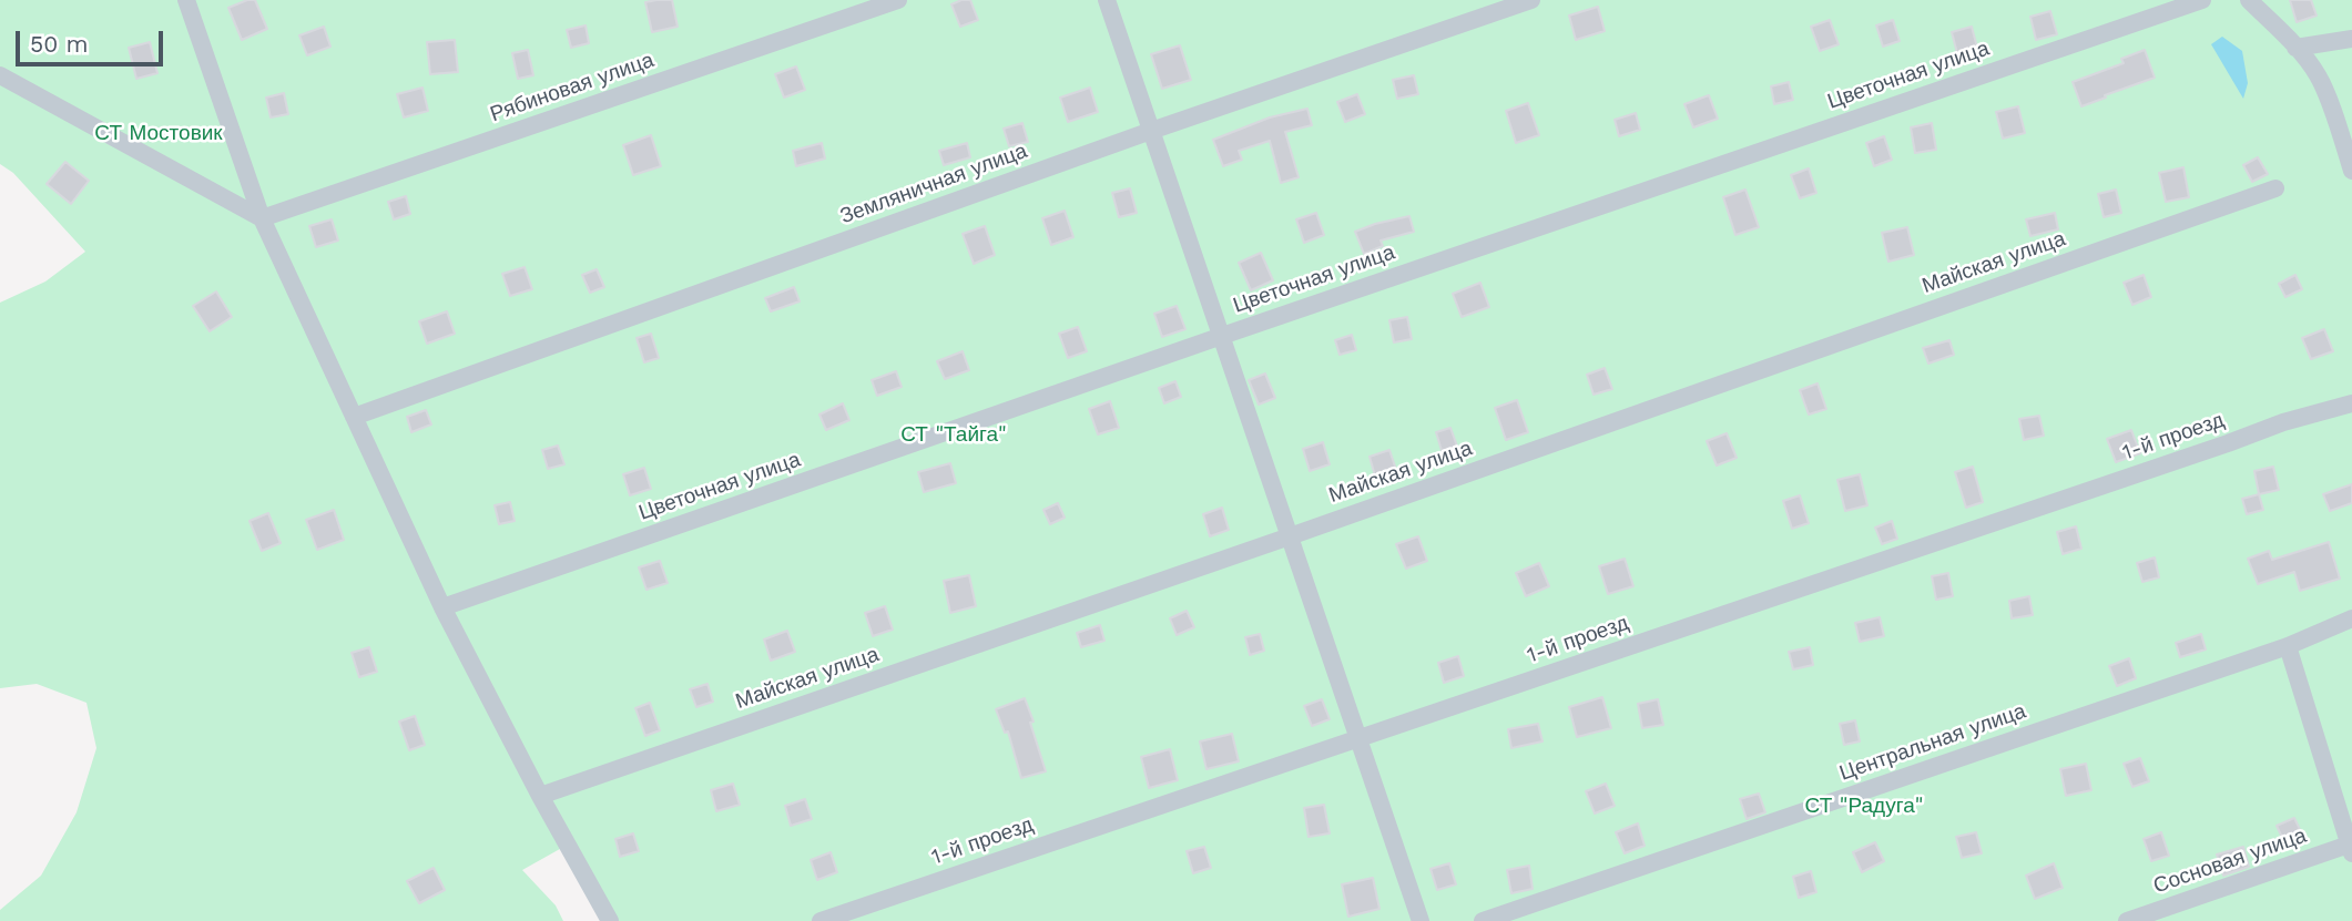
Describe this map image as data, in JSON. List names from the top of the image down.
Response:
{
  "streets": {
    "street": [
      "Цветочная улица",
      "Рябиновая улица",
      "Земляничная улица",
      "Майская улица",
      "1-й проезд",
      "Центральная улица",
      "Сосновая улица"
    ]
  },
  "parks": ["СТ Мостовик", "СТ \"Тайга\"", "СТ \"Радуга\""],
  "scale_bar": "50 m"
}
